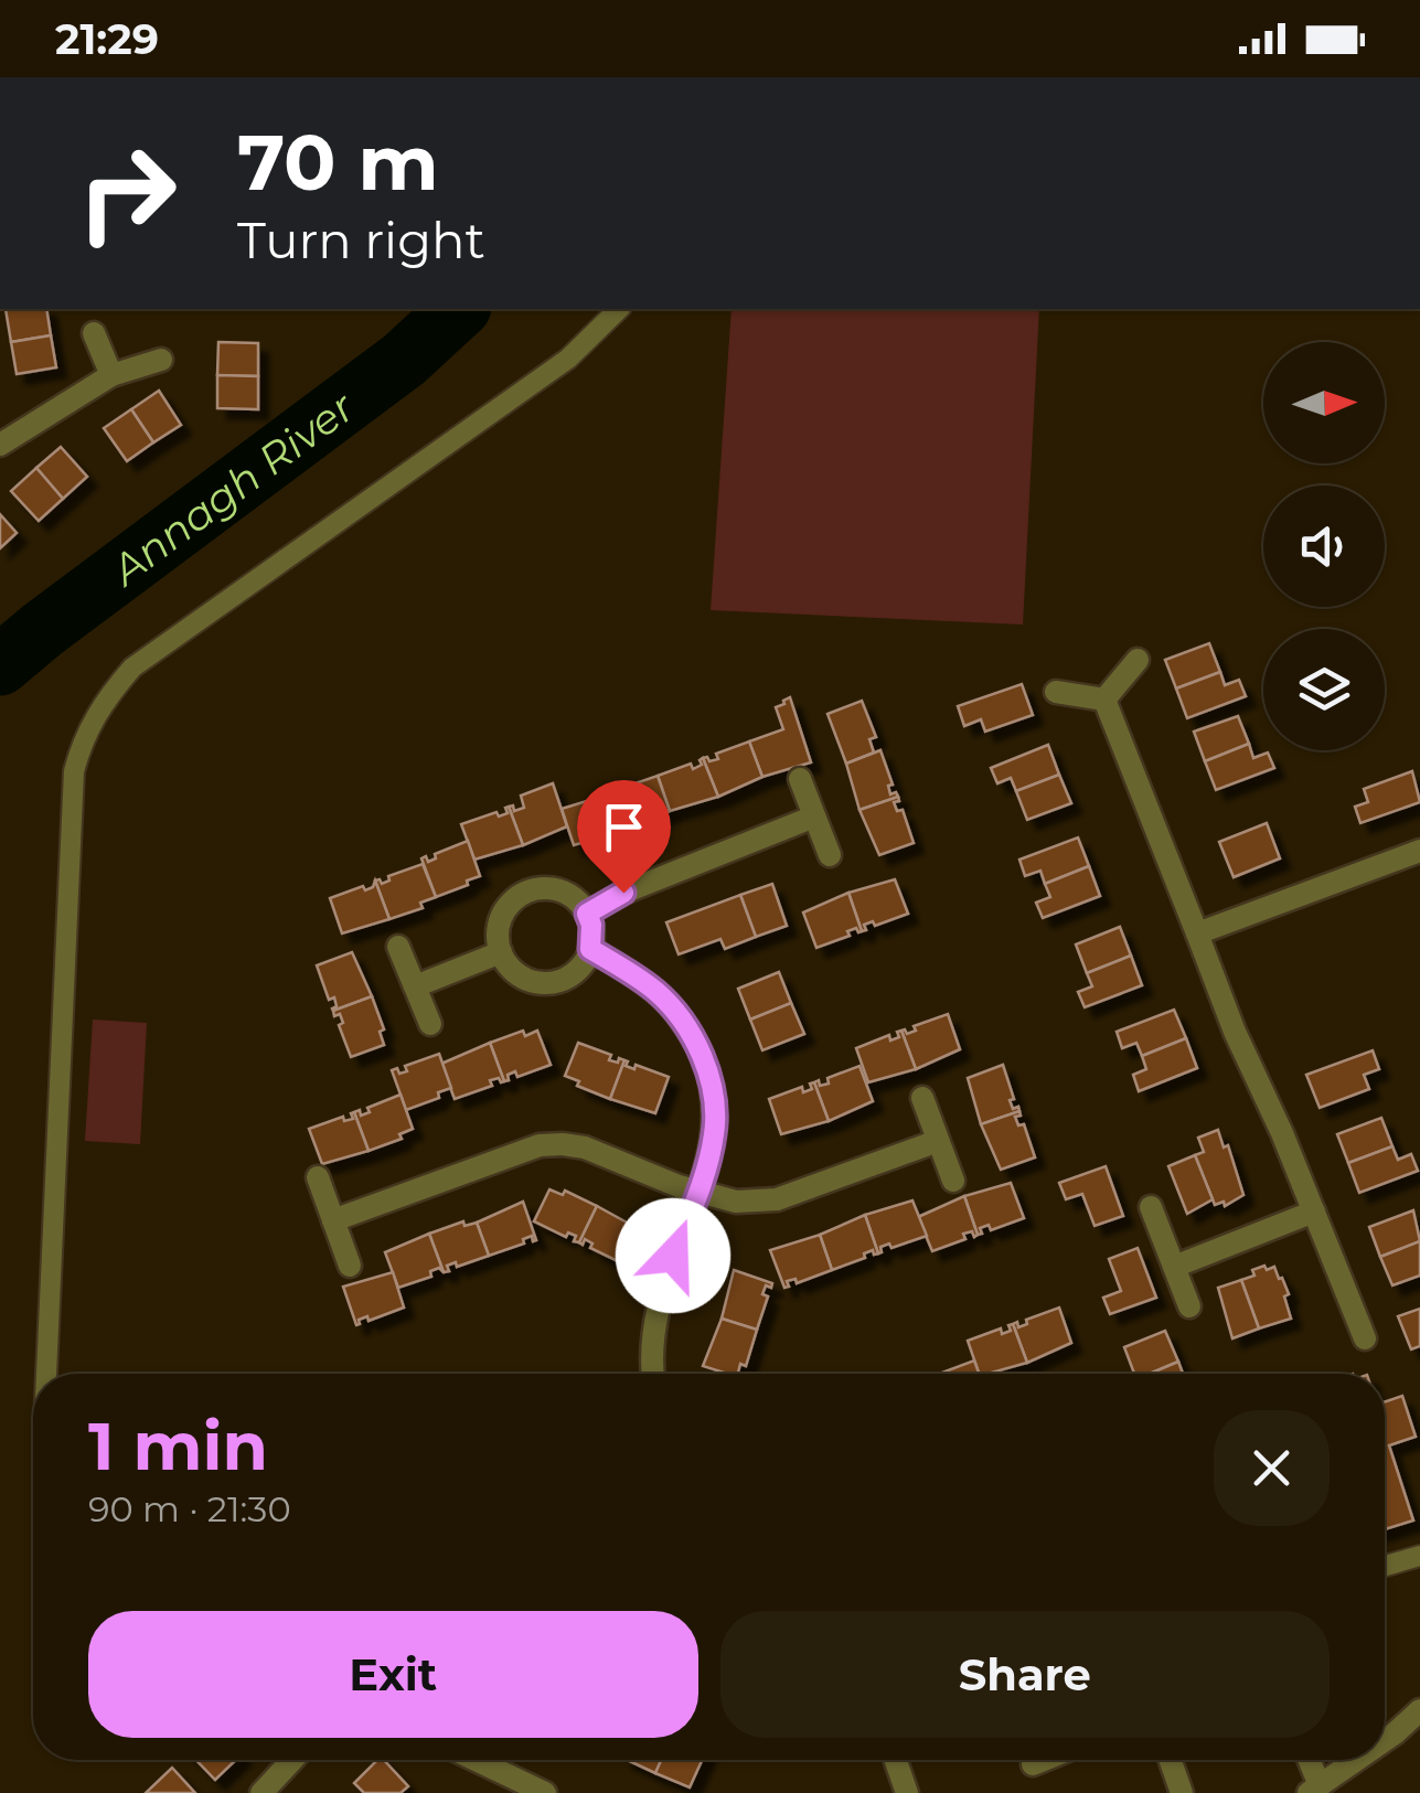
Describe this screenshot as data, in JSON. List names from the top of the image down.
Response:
{
  "water": ["Annagh River"],
  "north": "right",
  "page": {
    "status": "21:29",
    "turn": ["70 m", "Turn right"],
    "heading": ["1 min", "90 m · 21:30"],
    "buttons": ["Exit", "Share"]
  }
}
